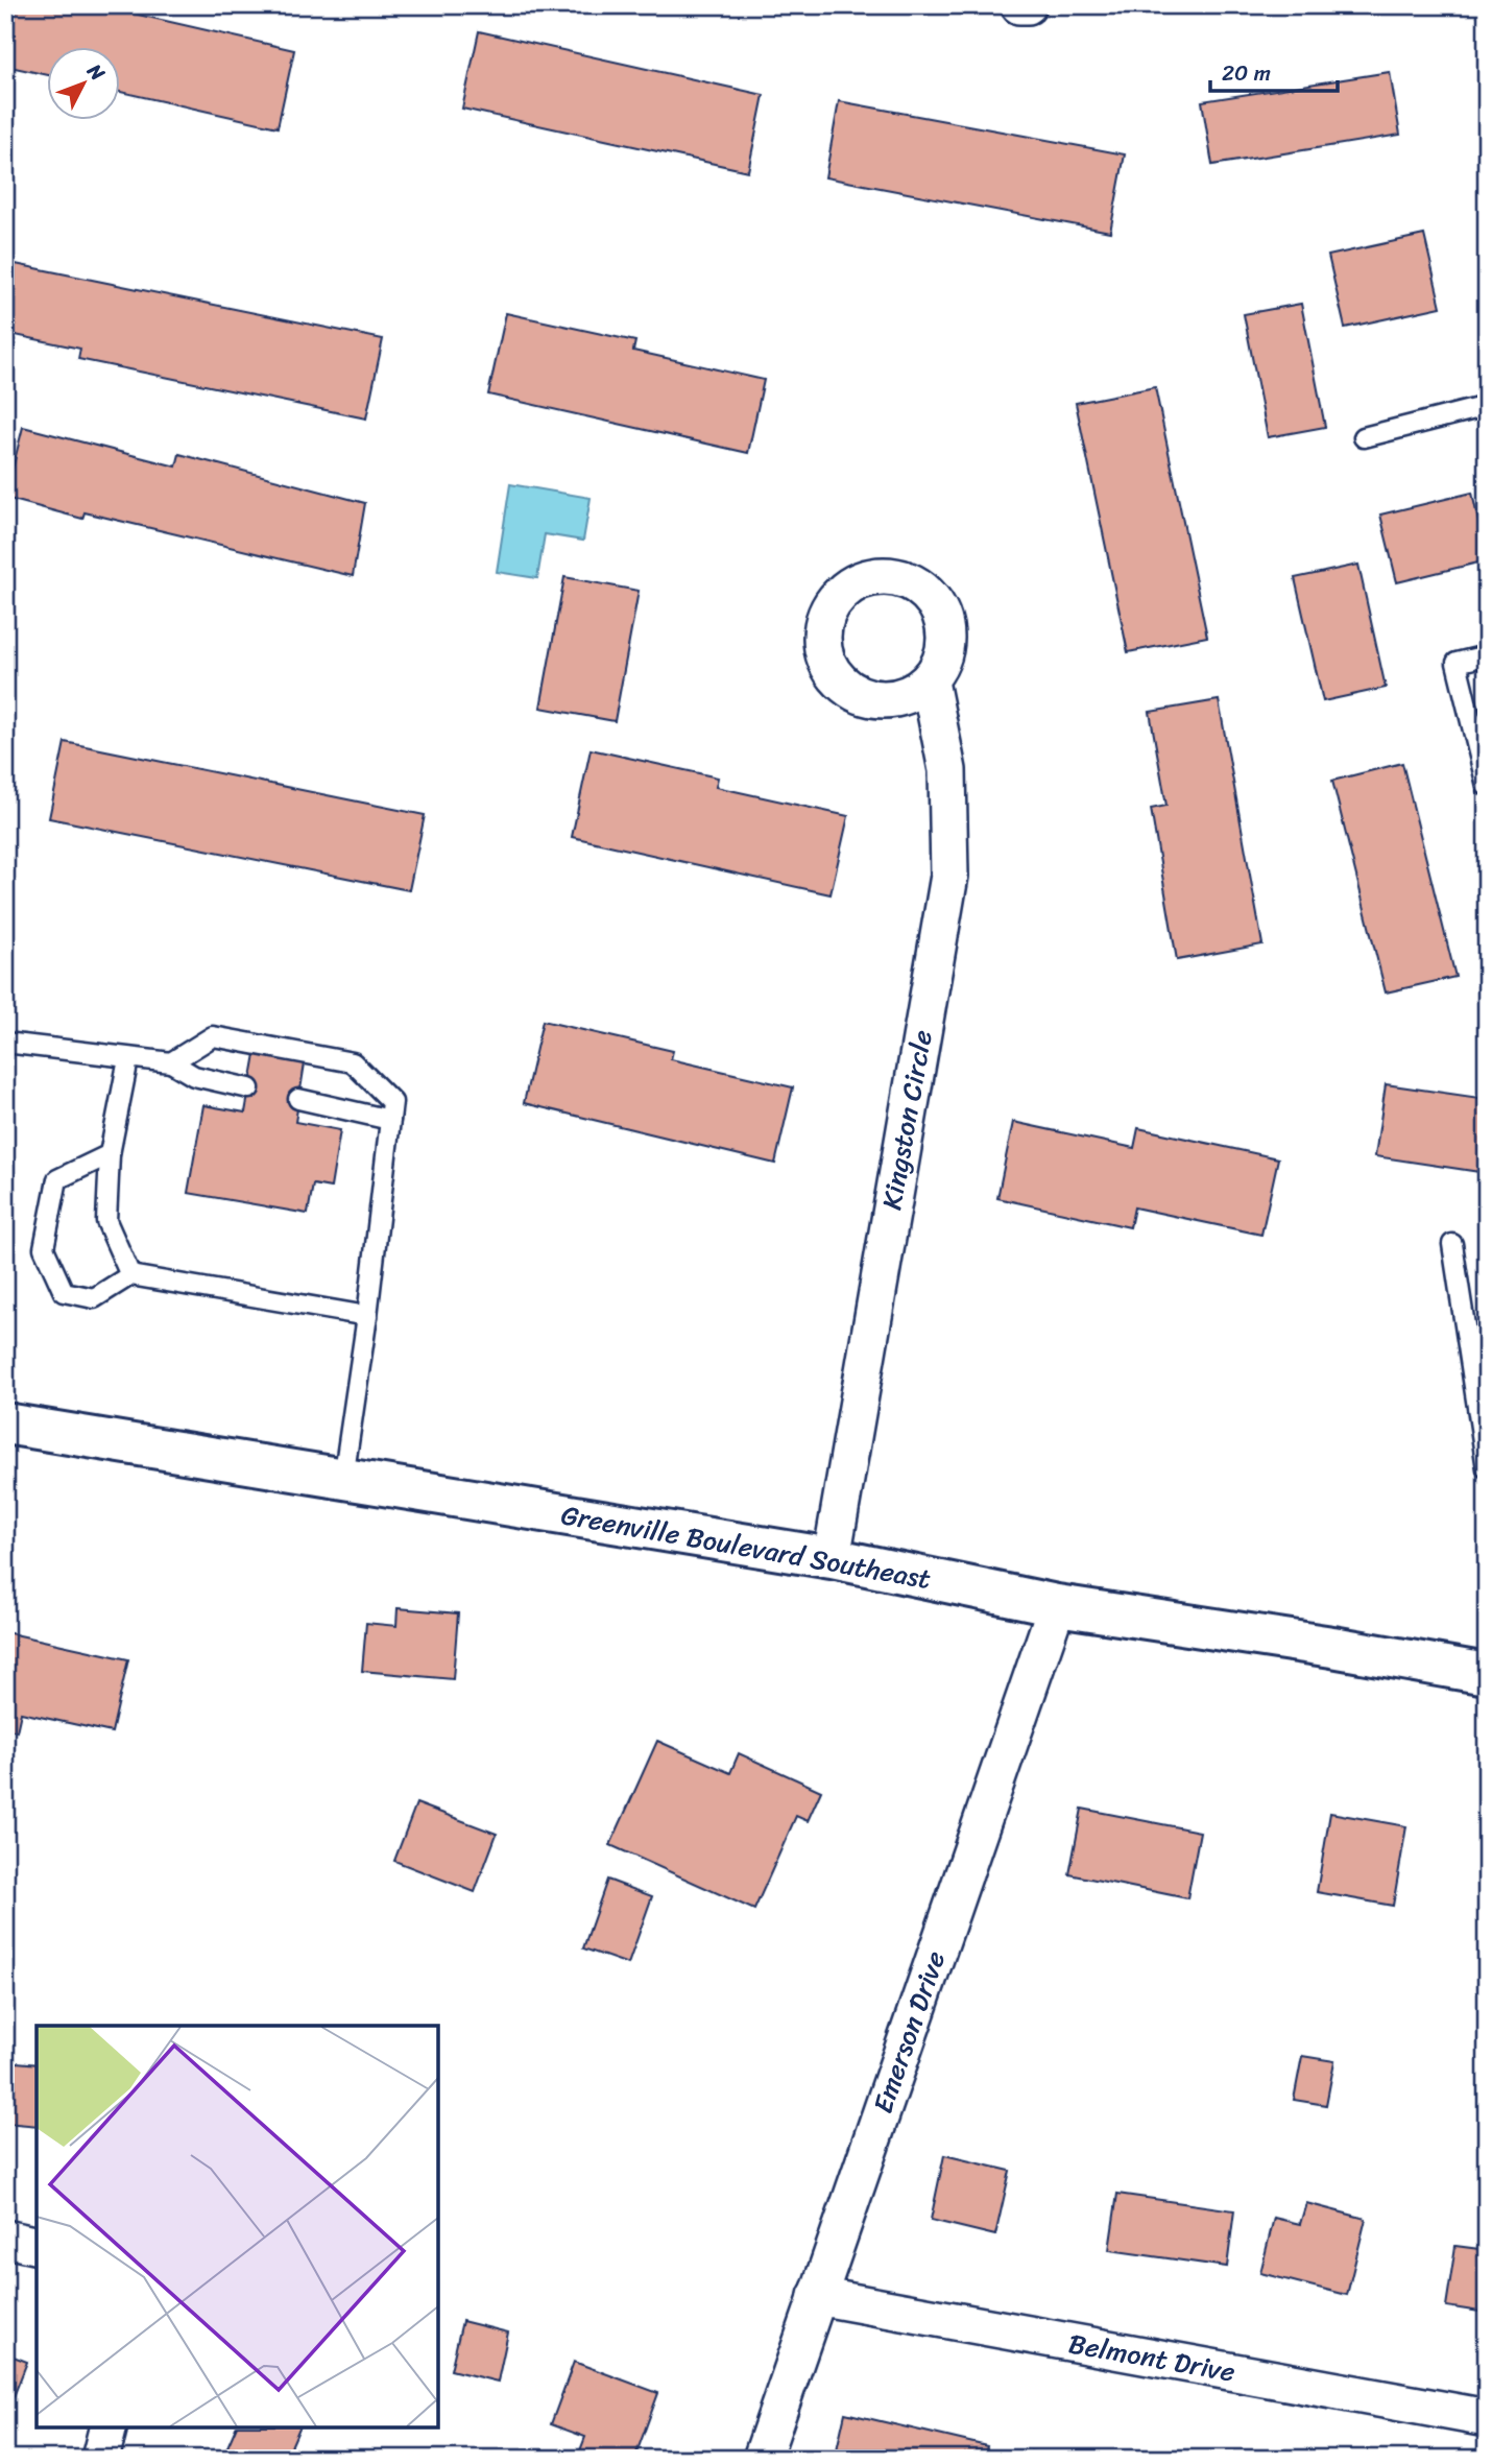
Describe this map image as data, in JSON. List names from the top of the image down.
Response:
{
  "streets": {
    "highway": ["Greenville Boulevard Southeast"],
    "street": ["Kingston Circle", "Emerson Drive", "Belmont Drive"]
  },
  "crossings": [
    ["Kingston Circle", "Greenville Boulevard Southeast"],
    ["Greenville Boulevard Southeast", "Emerson Drive"],
    ["Emerson Drive", "Belmont Drive"]
  ],
  "scale_bar": "20 m",
  "north": "top right"
}
